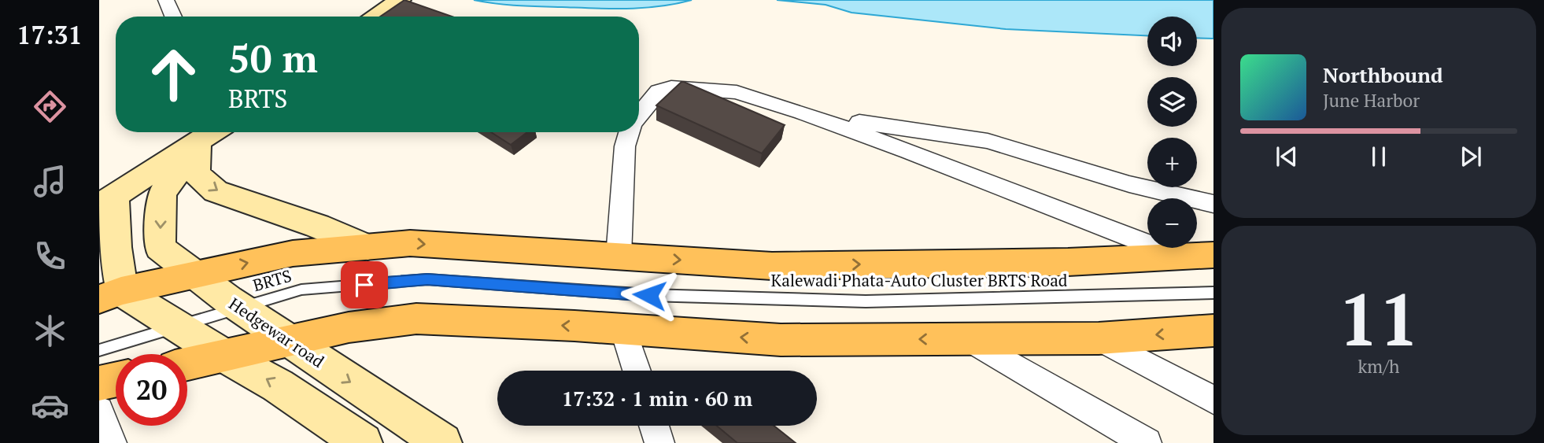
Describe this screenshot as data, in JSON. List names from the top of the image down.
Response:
{
  "streets": {
    "main road": ["Hedgewar road"],
    "lane": ["BRTS", "Kalewadi Phata-Auto Cluster BRTS Road"]
  },
  "crossings": [
    ["BRTS", "Kalewadi Phata-Auto Cluster BRTS Road"],
    ["BRTS", "Hedgewar road"]
  ],
  "page": {
    "tabs": "17:31",
    "map_buttons": ["+", "−"],
    "turn": ["50 m", "BRTS"],
    "song": ["Northbound", "June Harbor"],
    "tile": ["11", "km/h"],
    "limit": "20",
    "trip": "17:32 · 1 min · 60 m"
  }
}
